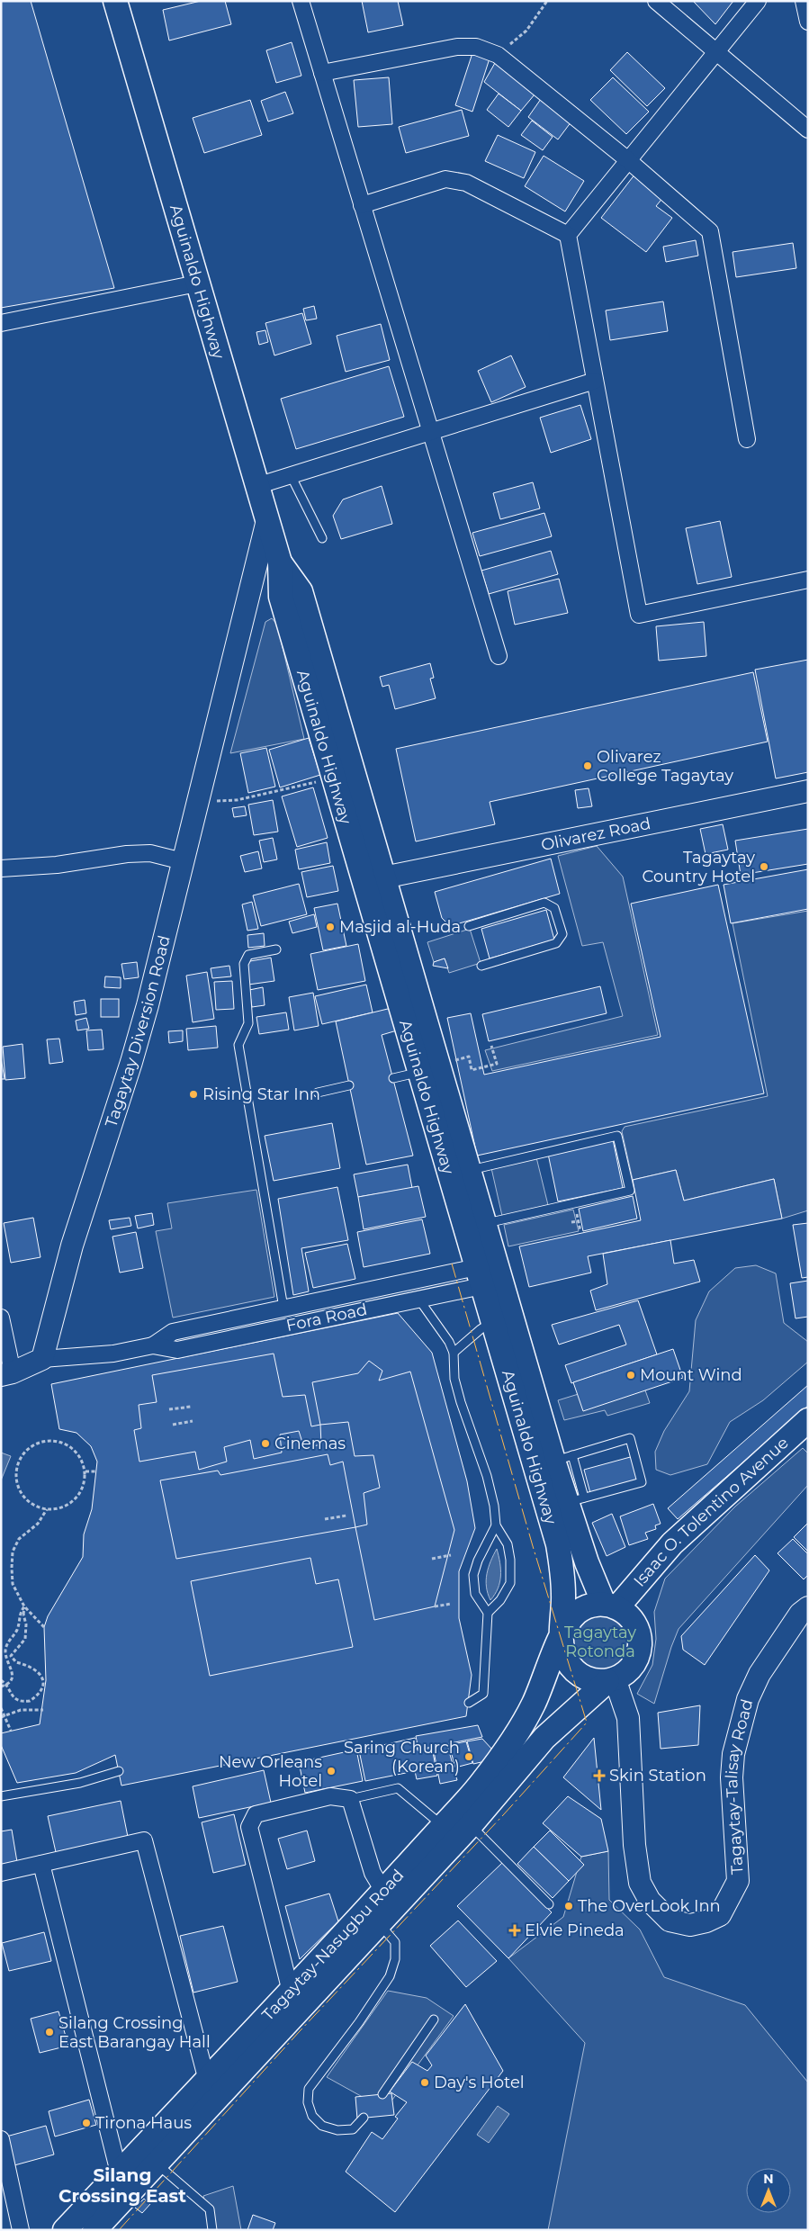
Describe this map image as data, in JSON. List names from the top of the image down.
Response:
{
  "streets": {
    "main road": ["Aguinaldo Highway", "Isaac O. Tolentino Avenue", "Tagaytay-Nasugbu Road"],
    "street": [
      "Olivarez Road",
      "Tagaytay Diversion Road",
      "Fora Road",
      "Tagaytay-Talisay Road"
    ]
  },
  "crossings": [
    ["Aguinaldo Highway", "Olivarez Road"],
    ["Aguinaldo Highway", "Tagaytay Diversion Road"],
    ["Aguinaldo Highway", "Fora Road"],
    ["Aguinaldo Highway", "Isaac O. Tolentino Avenue"],
    ["Aguinaldo Highway", "Tagaytay-Talisay Road"],
    ["Aguinaldo Highway", "Tagaytay-Nasugbu Road"],
    ["Tagaytay Diversion Road", "Fora Road"],
    ["Isaac O. Tolentino Avenue", "Tagaytay-Talisay Road"],
    ["Isaac O. Tolentino Avenue", "Tagaytay-Nasugbu Road"],
    ["Tagaytay-Talisay Road", "Tagaytay-Nasugbu Road"]
  ],
  "districts": ["Silang Crossing East"],
  "parks": ["Tagaytay Rotonda"],
  "places": {
    "other": [
      "Olivarez College Tagaytay",
      "Tagaytay Country Hotel",
      "Masjid al-Huda",
      "Rising Star Inn",
      "Mount Wind",
      "Cinemas",
      "Saring Church (Korean)",
      "New Orleans Hotel",
      "The OverLook Inn",
      "Silang Crossing East Barangay Hall",
      "Day's Hotel",
      "Tirona Haus"
    ],
    "health": ["Skin Station", "Elvie Pineda"]
  },
  "north": "top"
}
